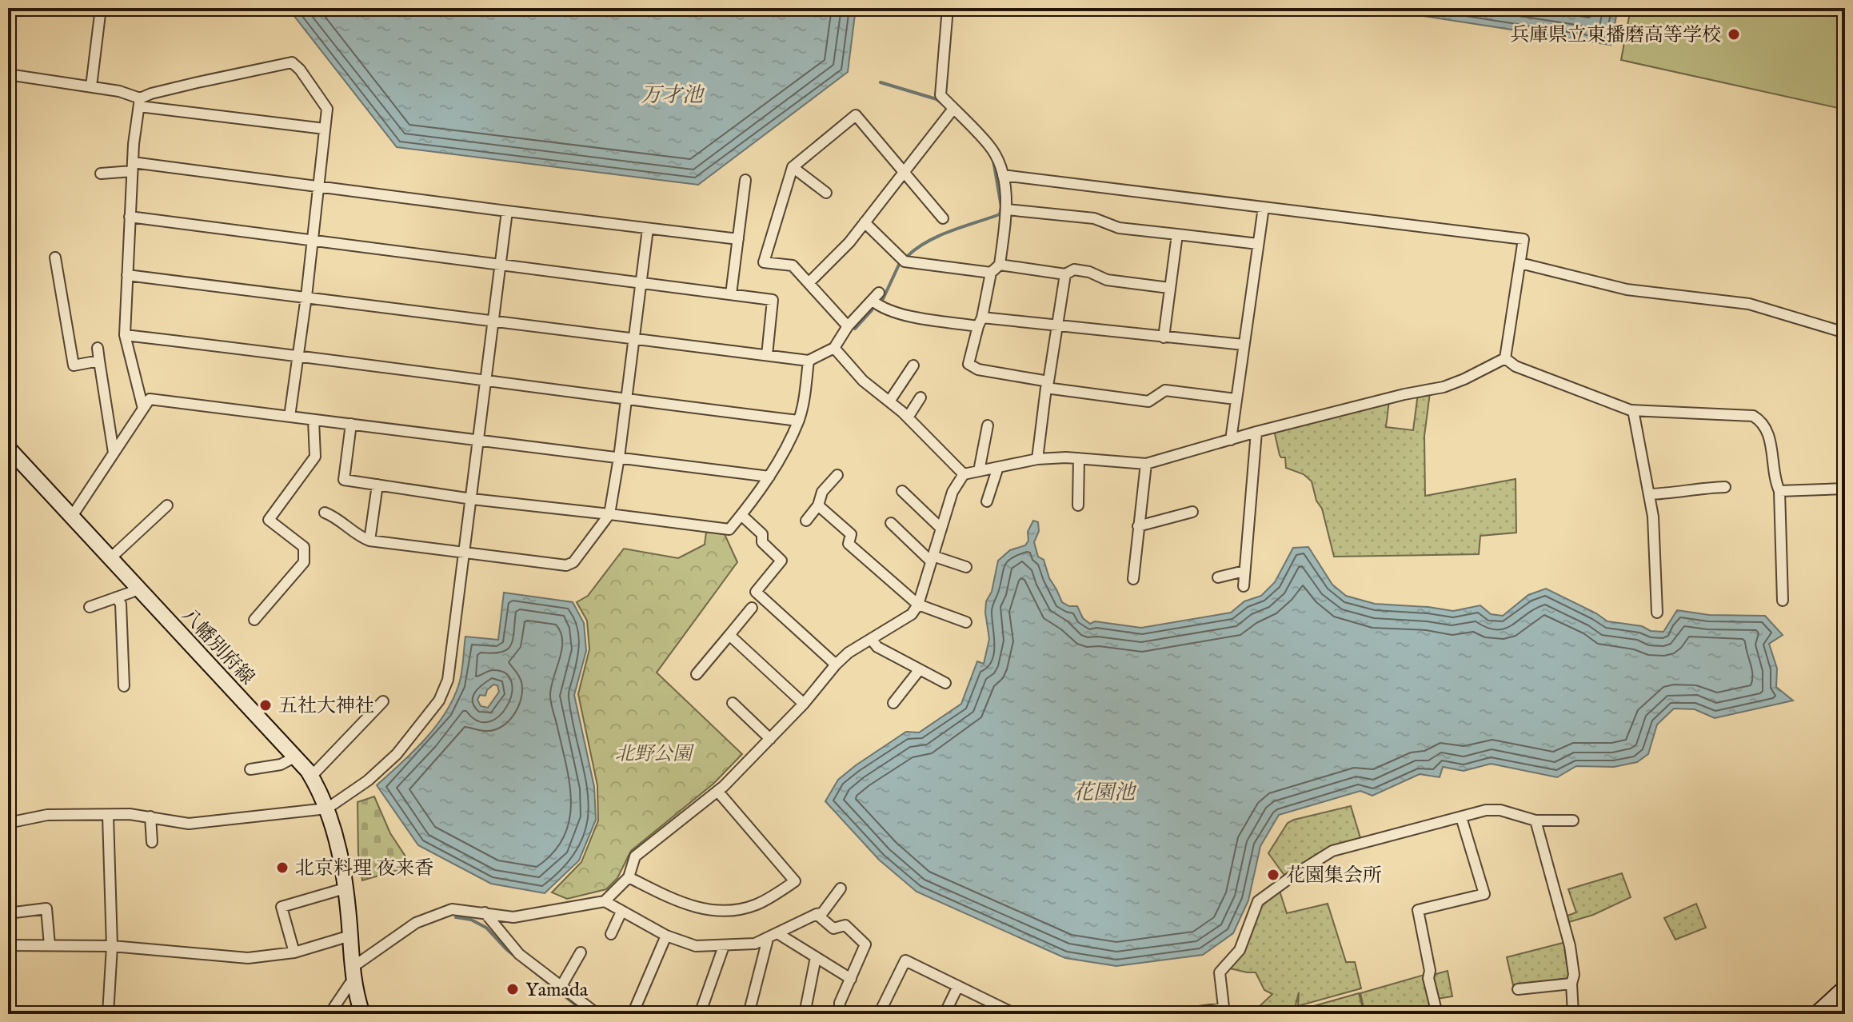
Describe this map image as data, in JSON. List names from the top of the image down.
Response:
{
  "streets": {
    "main road": ["八幡別府線"]
  },
  "water": ["万才池", "花園池"],
  "parks": ["北野公園"],
  "places": [
    "兵庫県立東播磨高等学校",
    "五社大神社",
    "北京料理 夜来香",
    "花園集会所",
    "Yamada"
  ]
}
